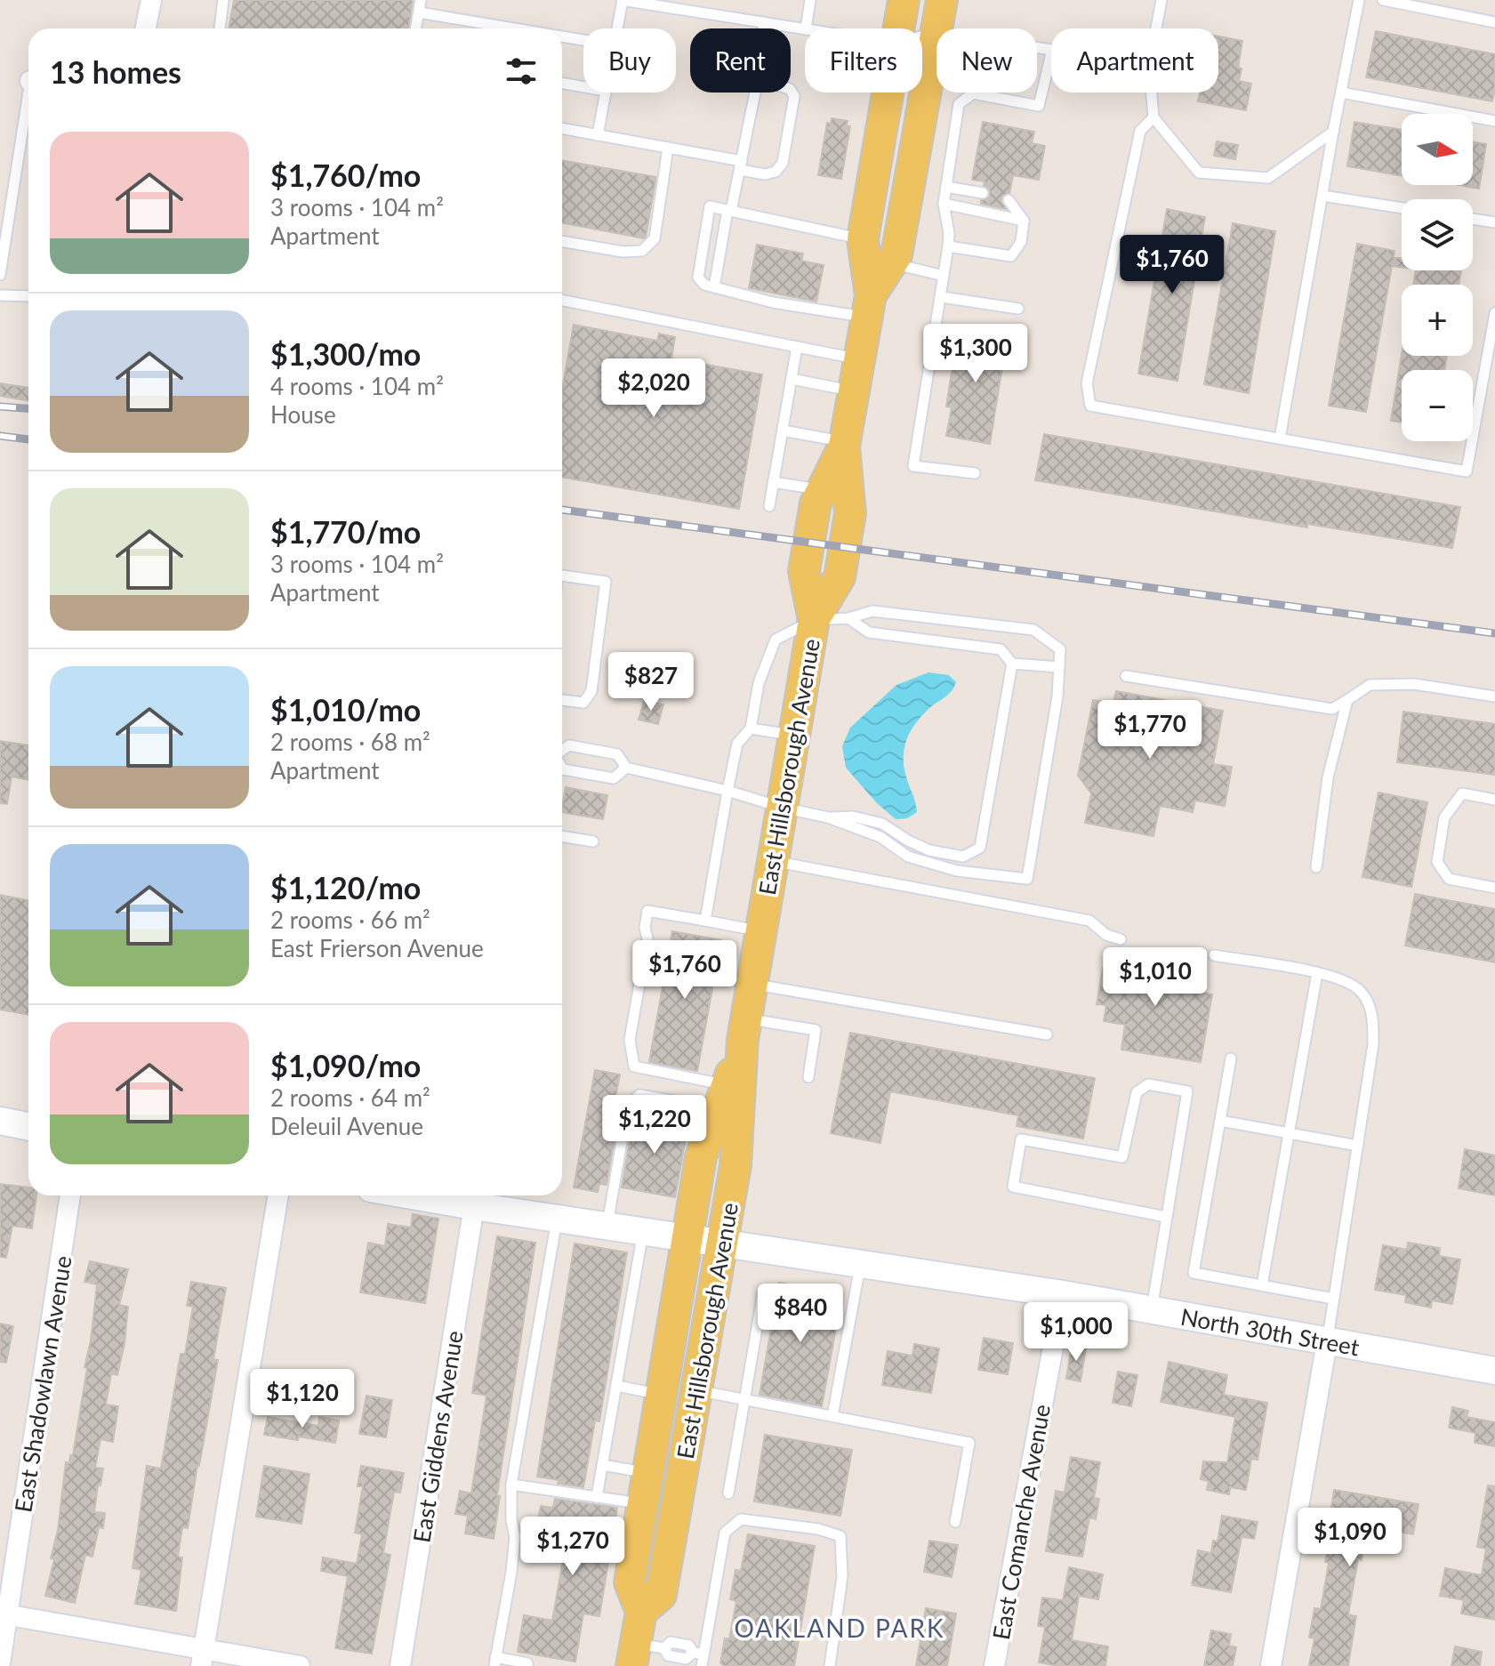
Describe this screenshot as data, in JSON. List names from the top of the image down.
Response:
{
  "streets": {
    "main road": ["East Hillsborough Avenue"],
    "street": [
      "North 30th Street",
      "East Shadowlawn Avenue",
      "East Giddens Avenue",
      "East Comanche Avenue"
    ]
  },
  "crossings": [
    ["East Hillsborough Avenue", "North 30th Street"],
    ["North 30th Street", "East Giddens Avenue"],
    ["North 30th Street", "East Comanche Avenue"]
  ],
  "districts": ["OAKLAND PARK"],
  "north": "right",
  "page": {
    "chip": [
      "Buy",
      "Rent",
      "Filters",
      "New",
      "Apartment"
    ],
    "heading": "13 homes",
    "map_buttons": ["+", "−"],
    "list": [
      {
        "name": "$1,760/mo",
        "note": "3 rooms · 104 m² · Apartment"
      },
      {
        "name": "$1,300/mo",
        "note": "4 rooms · 104 m² · House"
      },
      {
        "name": "$1,770/mo",
        "note": "3 rooms · 104 m² · Apartment"
      },
      {
        "name": "$1,010/mo",
        "note": "2 rooms · 68 m² · Apartment"
      },
      {
        "name": "$1,120/mo",
        "note": "2 rooms · 66 m² · East Frierson Avenue"
      },
      {
        "name": "$1,090/mo",
        "note": "2 rooms · 64 m² · Deleuil Avenue"
      }
    ],
    "price": [
      "$1,760",
      "$1,300",
      "$2,020",
      "$827",
      "$1,770",
      "$1,760",
      "$1,010",
      "$1,220",
      "$840",
      "$1,000",
      "$1,120",
      "$1,090",
      "$1,270"
    ]
  }
}
